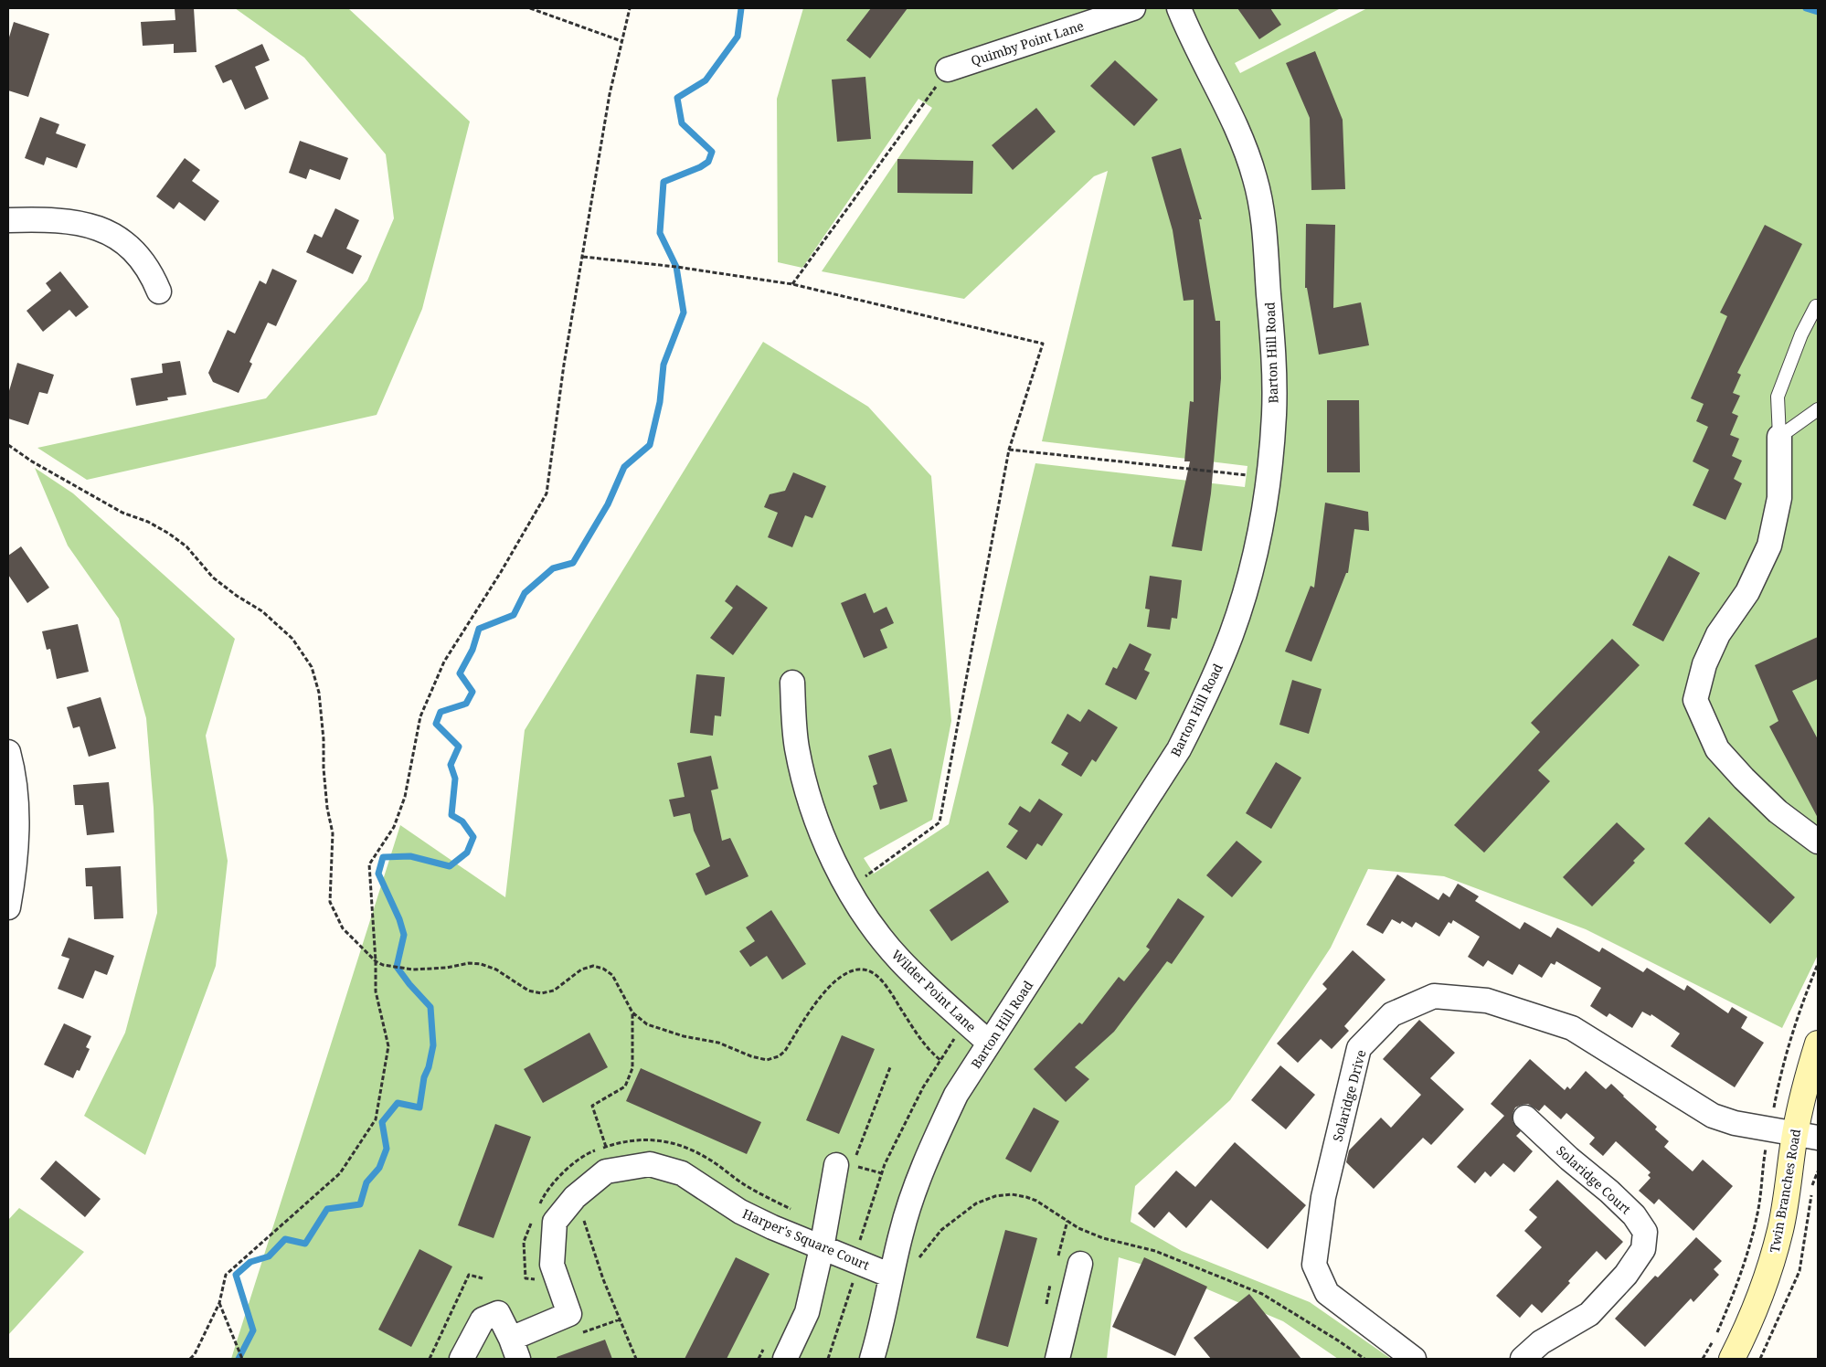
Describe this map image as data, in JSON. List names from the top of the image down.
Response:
{
  "streets": {
    "main road": ["Twin Branches Road"],
    "street": [
      "Quimby Point Lane",
      "Barton Hill Road",
      "Wilder Point Lane",
      "Solaridge Drive",
      "Solaridge Court",
      "Harper's Square Court"
    ]
  },
  "crossings": [
    ["Barton Hill Road", "Wilder Point Lane"],
    ["Barton Hill Road", "Harper's Square Court"],
    ["Solaridge Drive", "Twin Branches Road"]
  ]
}
